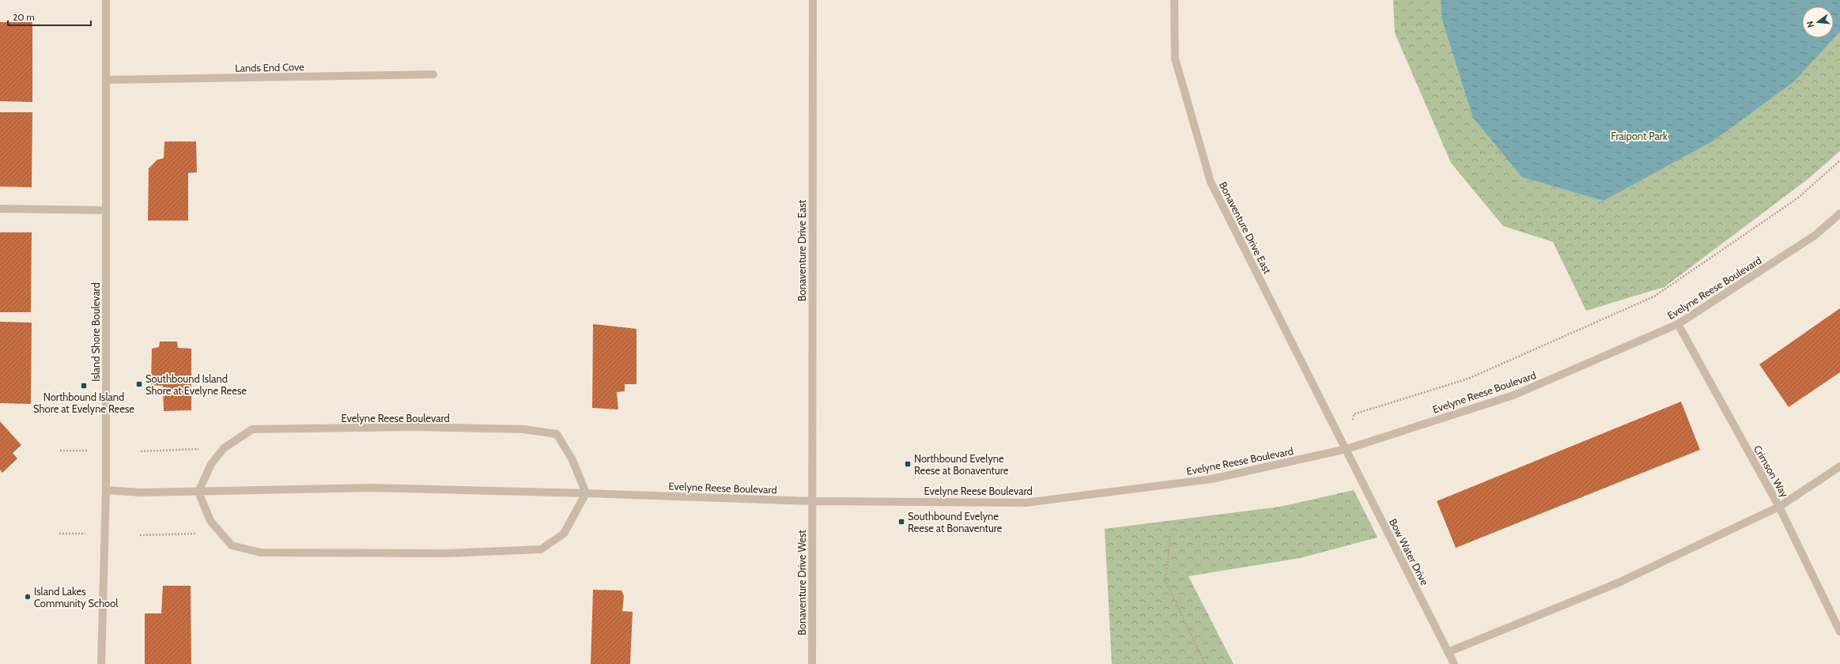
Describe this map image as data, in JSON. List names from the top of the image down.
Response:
{
  "streets": {
    "street": [
      "Lands End Cove",
      "Bonaventure Drive East",
      "Evelyne Reese Boulevard",
      "Island Shore Boulevard",
      "Crimson Way",
      "Bow Water Drive",
      "Bonaventure Drive West"
    ]
  },
  "crossings": [
    ["Lands End Cove", "Island Shore Boulevard"],
    ["Bonaventure Drive East", "Evelyne Reese Boulevard"],
    ["Bonaventure Drive East", "Bow Water Drive"],
    ["Bonaventure Drive East", "Bonaventure Drive West"],
    ["Evelyne Reese Boulevard", "Island Shore Boulevard"],
    ["Evelyne Reese Boulevard", "Crimson Way"],
    ["Evelyne Reese Boulevard", "Bow Water Drive"],
    ["Evelyne Reese Boulevard", "Bonaventure Drive West"]
  ],
  "parks": ["Fraipont Park"],
  "places": {
    "transit": [
      "Southbound Island Shore at Evelyne Reese",
      "Northbound Island Shore at Evelyne Reese",
      "Northbound Evelyne Reese at Bonaventure",
      "Southbound Evelyne Reese at Bonaventure"
    ],
    "other": ["Island Lakes Community School"]
  },
  "scale_bar": "20 m",
  "north": "left"
}
